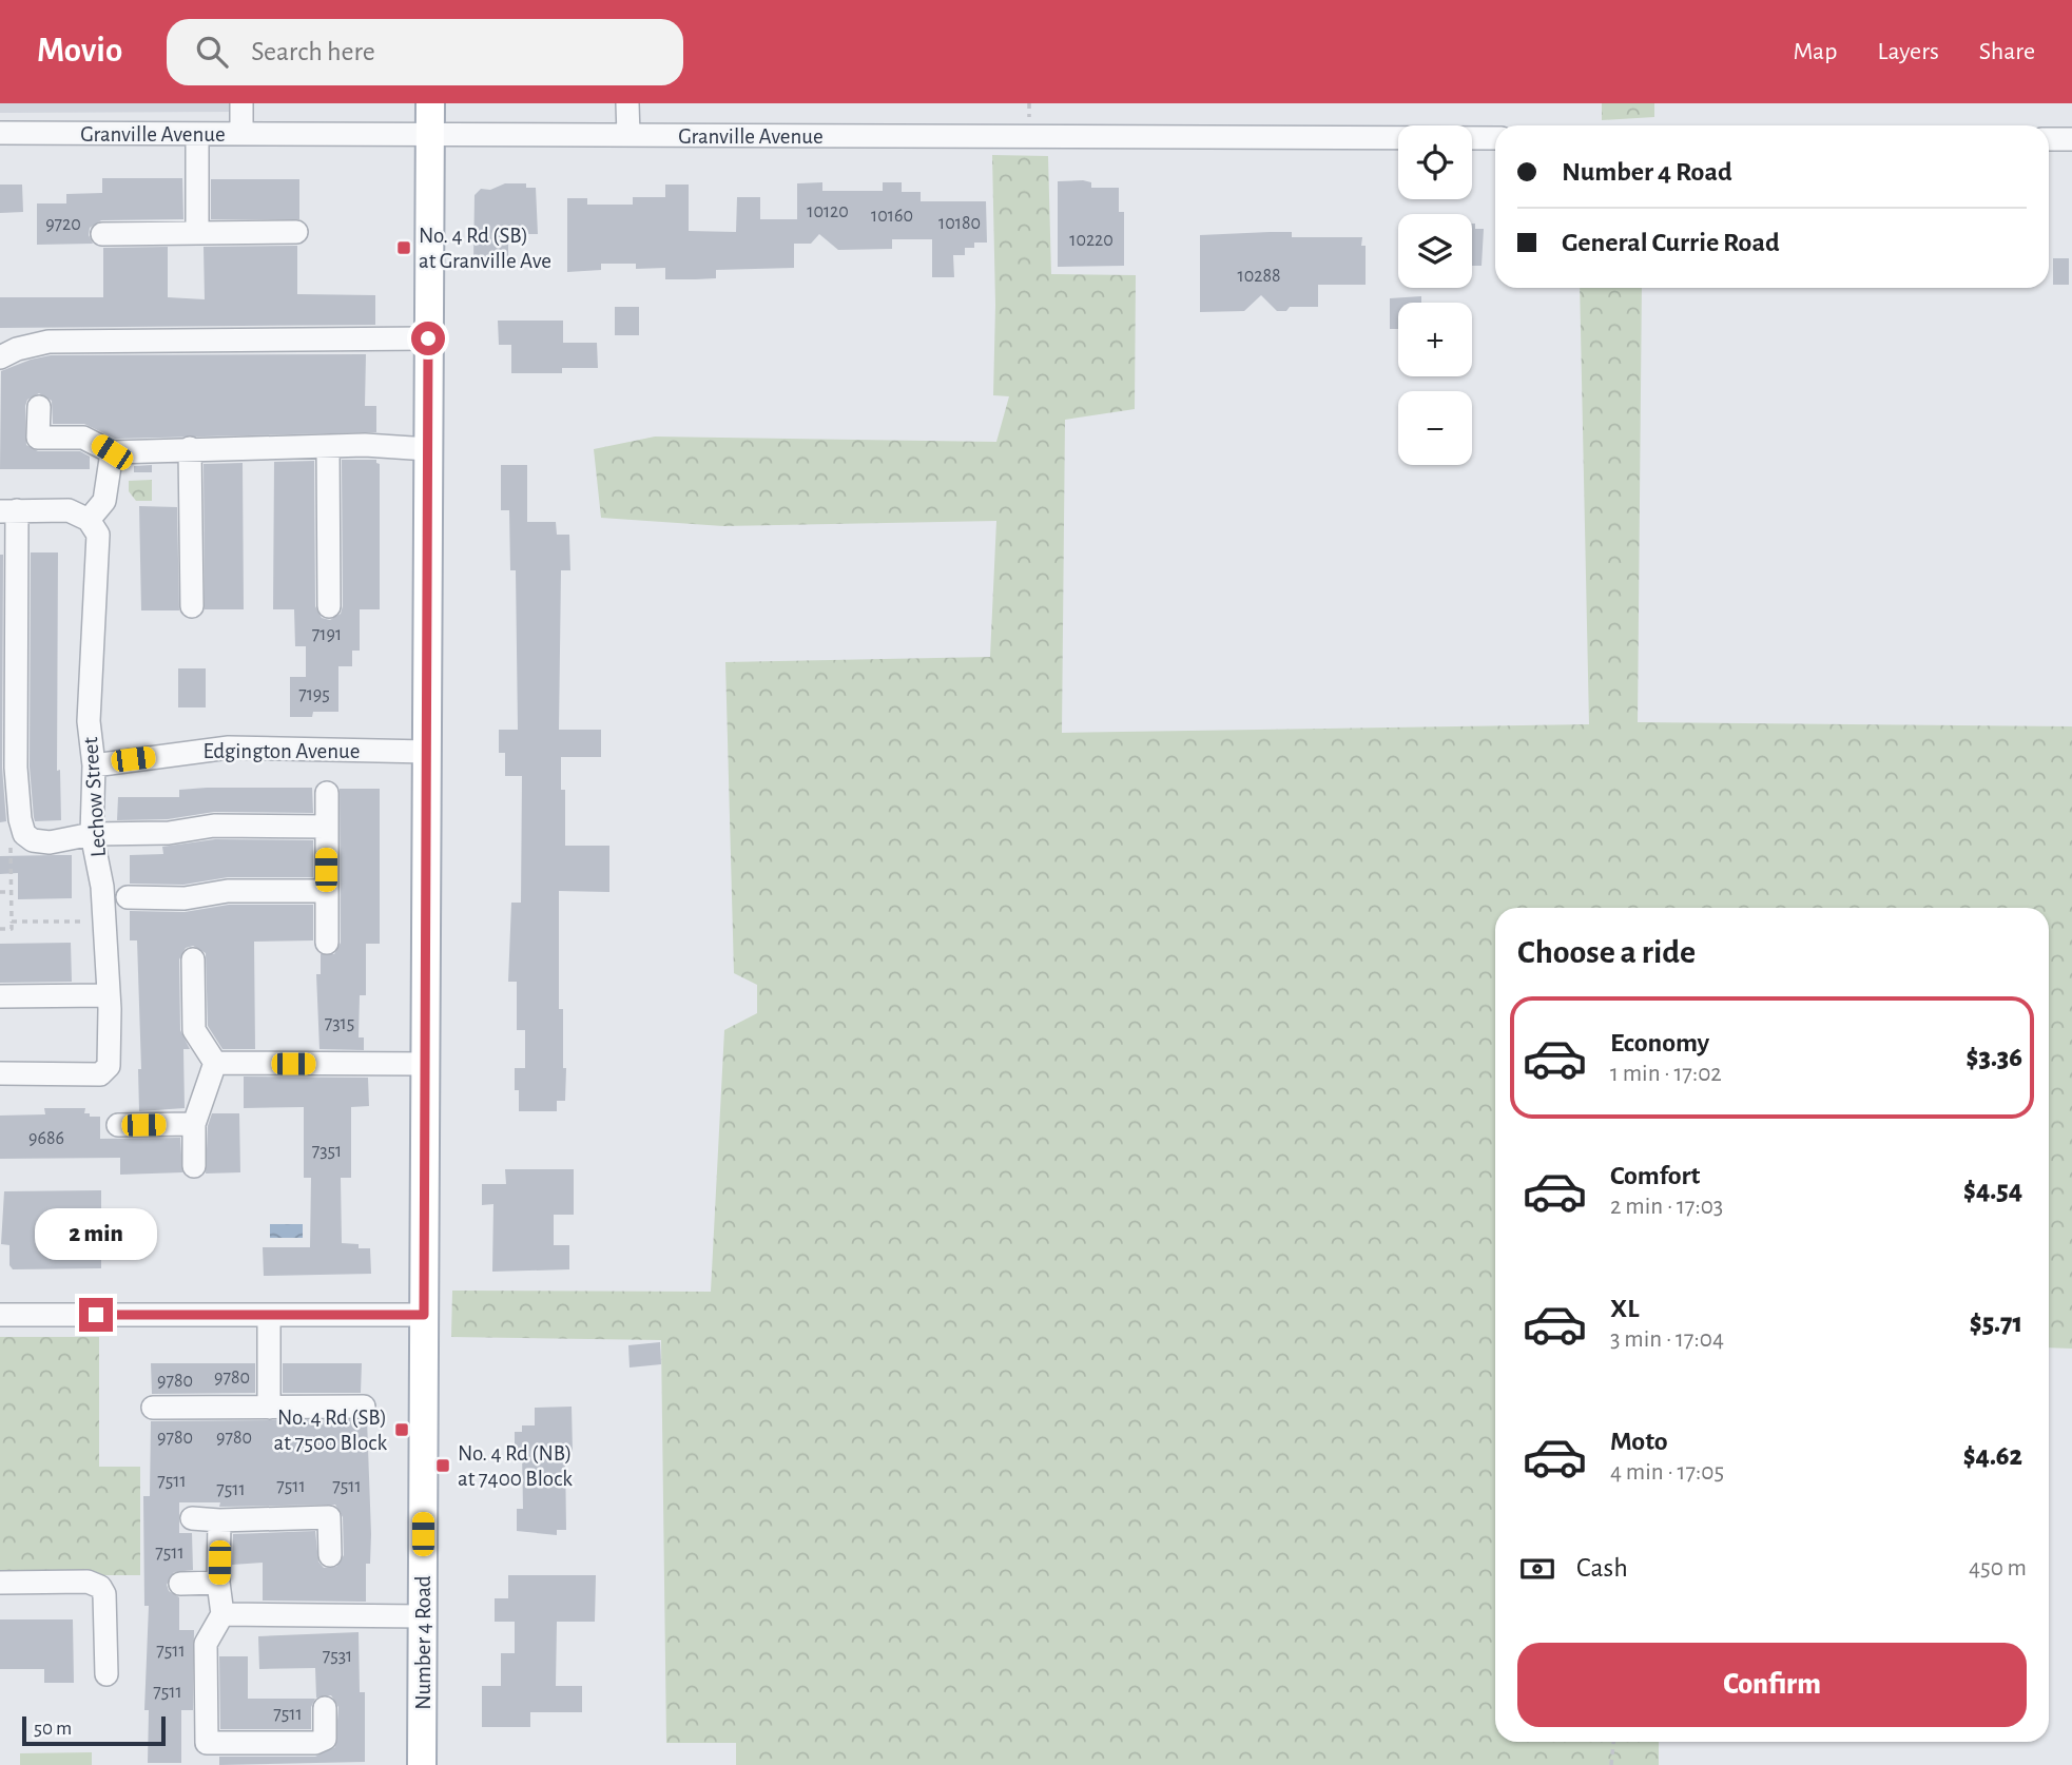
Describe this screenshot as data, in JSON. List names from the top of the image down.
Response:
{
  "streets": {
    "main road": ["Number 4 Road"],
    "street": ["Granville Avenue", "Edgington Avenue", "Lechow Street"]
  },
  "crossings": [
    ["Granville Avenue", "Number 4 Road"],
    ["Edgington Avenue", "Lechow Street"],
    ["Edgington Avenue", "Number 4 Road"]
  ],
  "places": {
    "transit": ["No. 4 Rd (SB) at Granville Ave", "No. 4 Rd (SB) at 7500 Block", "No. 4 Rd (NB) at 7400 Block"]
  },
  "house_numbers": [
    "10120",
    "10160",
    "10180",
    "9720",
    "10220",
    "10288",
    "7191",
    "7195",
    "7315",
    "9686",
    "7351",
    "9780",
    "9780",
    "9780",
    "9780",
    "7511",
    "7511",
    "7511",
    "7511",
    "7511",
    "7511",
    "7531",
    "7511",
    "7511"
  ],
  "scale_bar": "50 m",
  "page": {
    "header": "Movio",
    "search": "Search here",
    "nav": ["Map", "Layers", "Share"],
    "map_buttons": ["+", "−"],
    "banner": ["Number 4 Road", "General Currie Road"],
    "heading": "Choose a ride",
    "list": [
      {
        "name": "Economy",
        "note": "1 min · 17:02",
        "value": "$3.36"
      },
      {
        "name": "Comfort",
        "note": "2 min · 17:03",
        "value": "$4.54"
      },
      {
        "name": "XL",
        "note": "3 min · 17:04",
        "value": "$5.71"
      },
      {
        "name": "Moto",
        "note": "4 min · 17:05",
        "value": "$4.62"
      }
    ],
    "bubble": "2 min",
    "pay": ["Cash", "450 m"],
    "buttons": "Confirm",
    "scale": "50 m"
  }
}
